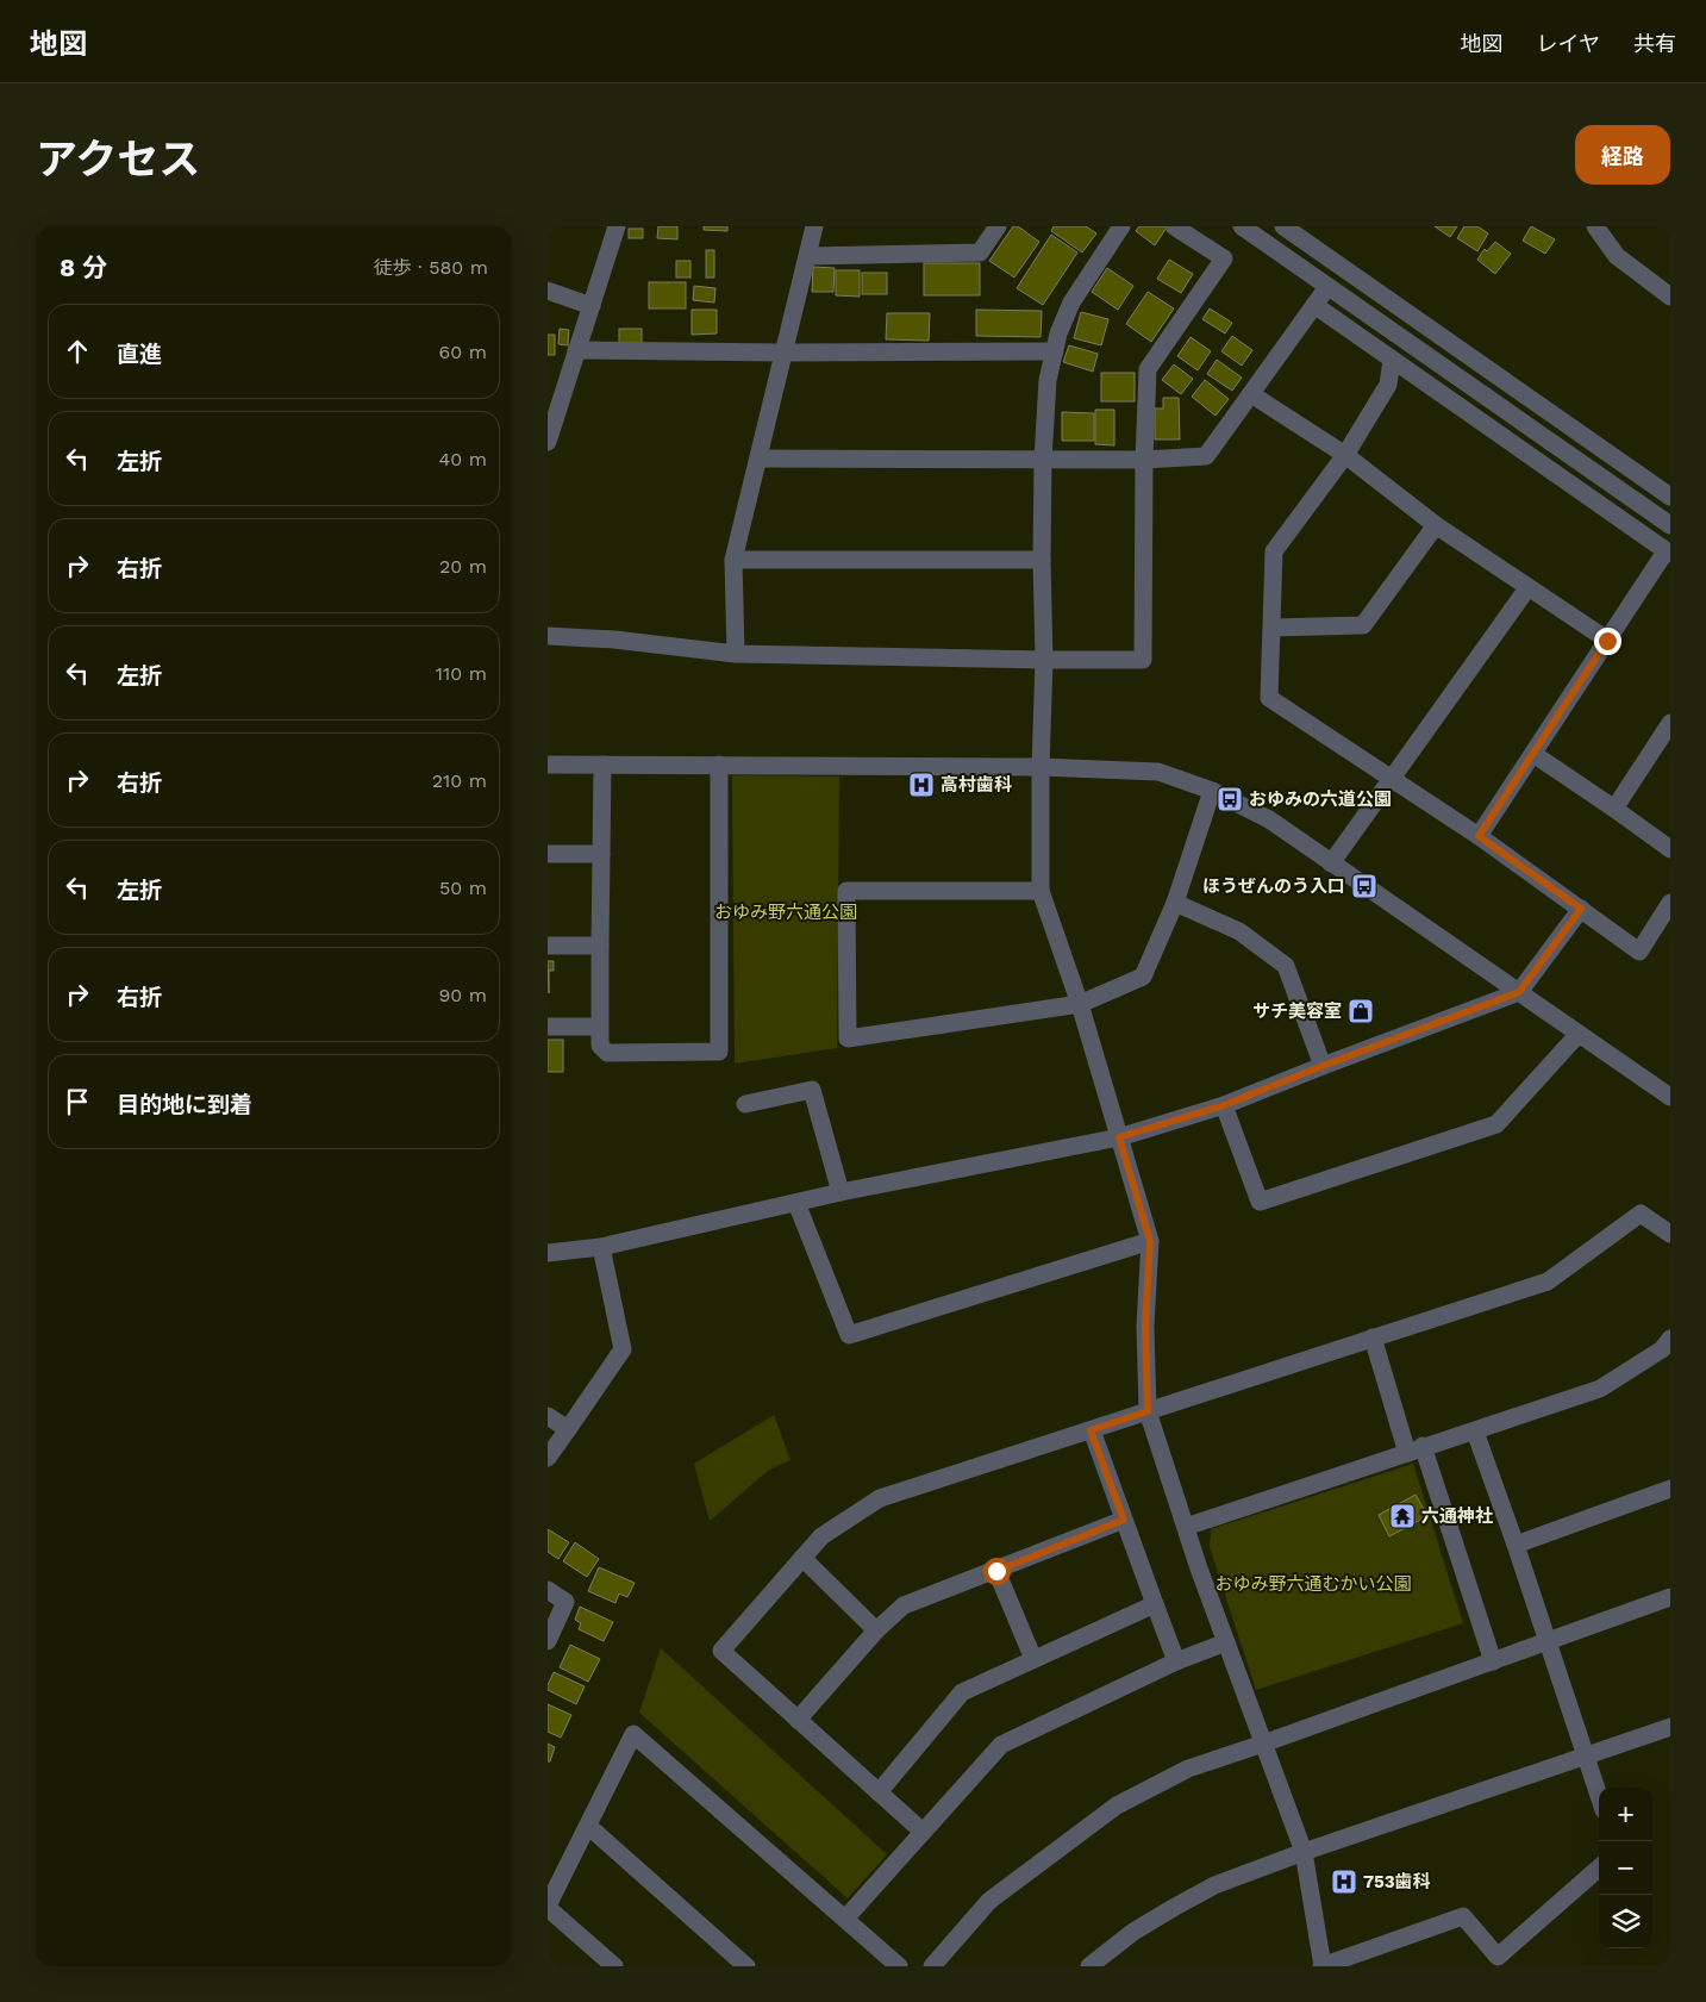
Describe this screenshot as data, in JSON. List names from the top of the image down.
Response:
{
  "parks": ["おゆみ野六通公園", "おゆみ野六通むかい公園"],
  "places": {
    "hospital": ["高村歯科", "753歯科"],
    "bus stop": ["おゆみの六道公園", "ほうぜんのう入口"],
    "shop": ["サチ美容室"],
    "temple": ["六通神社"]
  },
  "page": {
    "header": "地図",
    "nav": ["地図", "レイヤ", "共有"],
    "title": "アクセス",
    "buttons": "経路",
    "heading": ["8 分", "徒歩 · 580 m"],
    "list": [
      ["直進", "60 m"],
      ["左折", "40 m"],
      ["右折", "20 m"],
      ["左折", "110 m"],
      ["右折", "210 m"],
      ["左折", "50 m"],
      ["右折", "90 m"],
      "目的地に到着"
    ],
    "map_buttons": ["+", "−"]
  }
}
